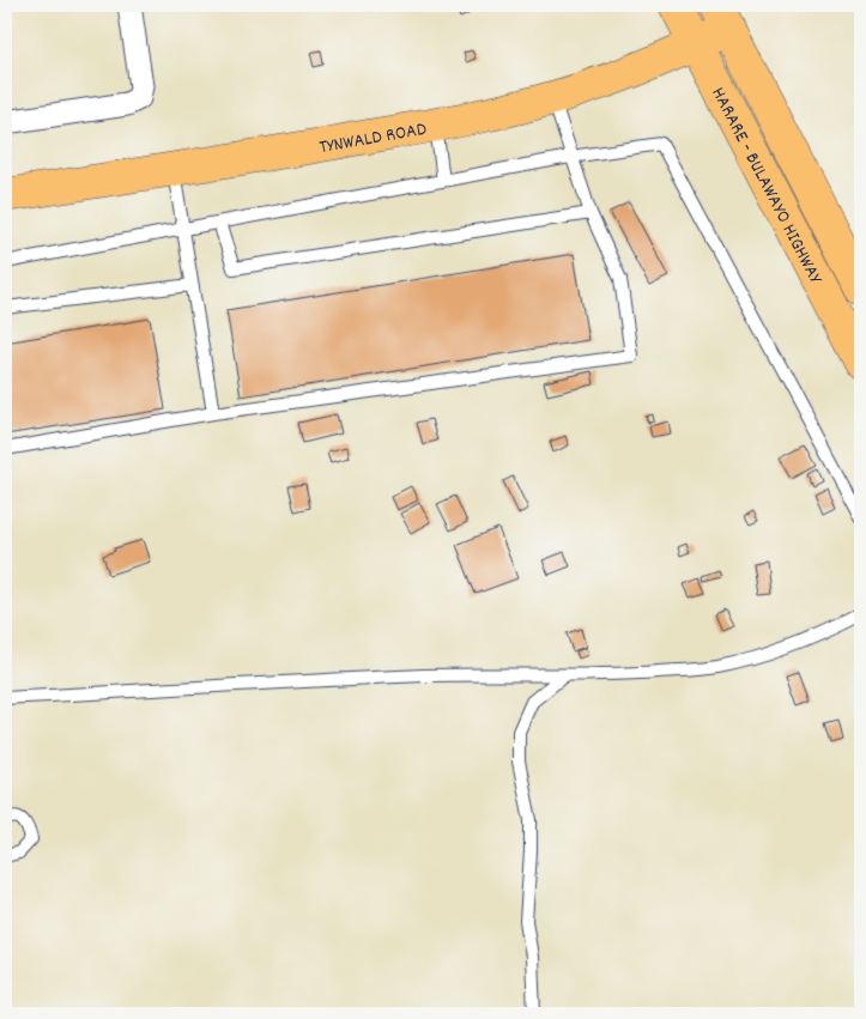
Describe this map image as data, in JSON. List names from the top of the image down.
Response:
{
  "streets": {
    "main road": ["TYNWALD ROAD", "HARARE - BULAWAYO HIGHWAY"]
  },
  "crossings": [
    ["TYNWALD ROAD", "HARARE - BULAWAYO HIGHWAY"]
  ]
}
